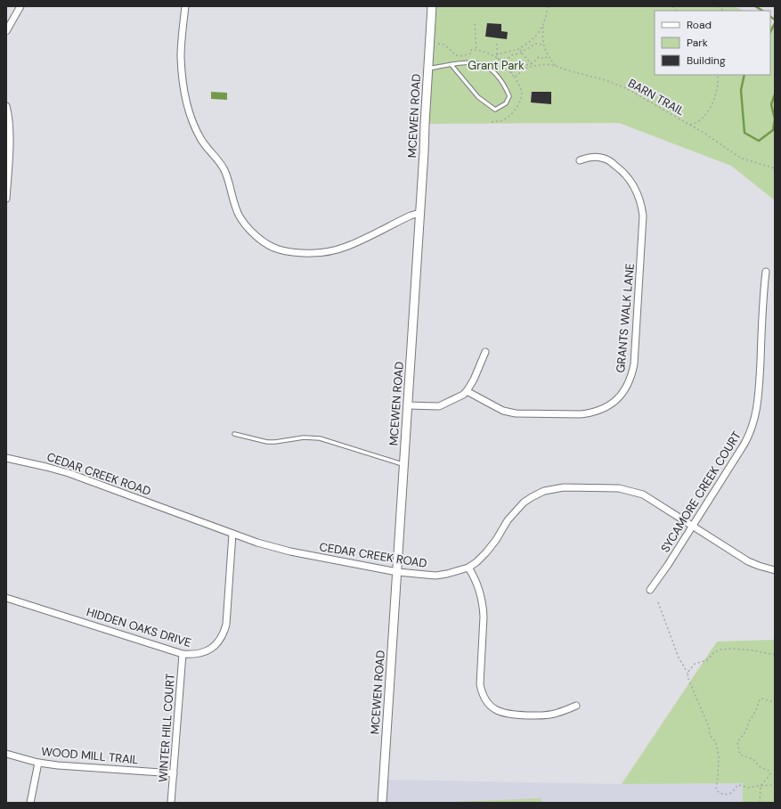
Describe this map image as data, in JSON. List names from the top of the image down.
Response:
{
  "streets": {
    "street": [
      "MCEWEN ROAD",
      "GRANTS WALK LANE",
      "CEDAR CREEK ROAD",
      "SYCAMORE CREEK COURT",
      "HIDDEN OAKS DRIVE",
      "WINTER HILL COURT",
      "WOOD MILL TRAIL"
    ],
    "path": ["BARN TRAIL"]
  },
  "crossings": [
    ["MCEWEN ROAD", "CEDAR CREEK ROAD"],
    ["CEDAR CREEK ROAD", "SYCAMORE CREEK COURT"],
    ["CEDAR CREEK ROAD", "HIDDEN OAKS DRIVE"],
    ["HIDDEN OAKS DRIVE", "WINTER HILL COURT"],
    ["WINTER HILL COURT", "WOOD MILL TRAIL"]
  ],
  "parks": ["Grant Park"],
  "legend": ["Road", "Park", "Building"]
}
